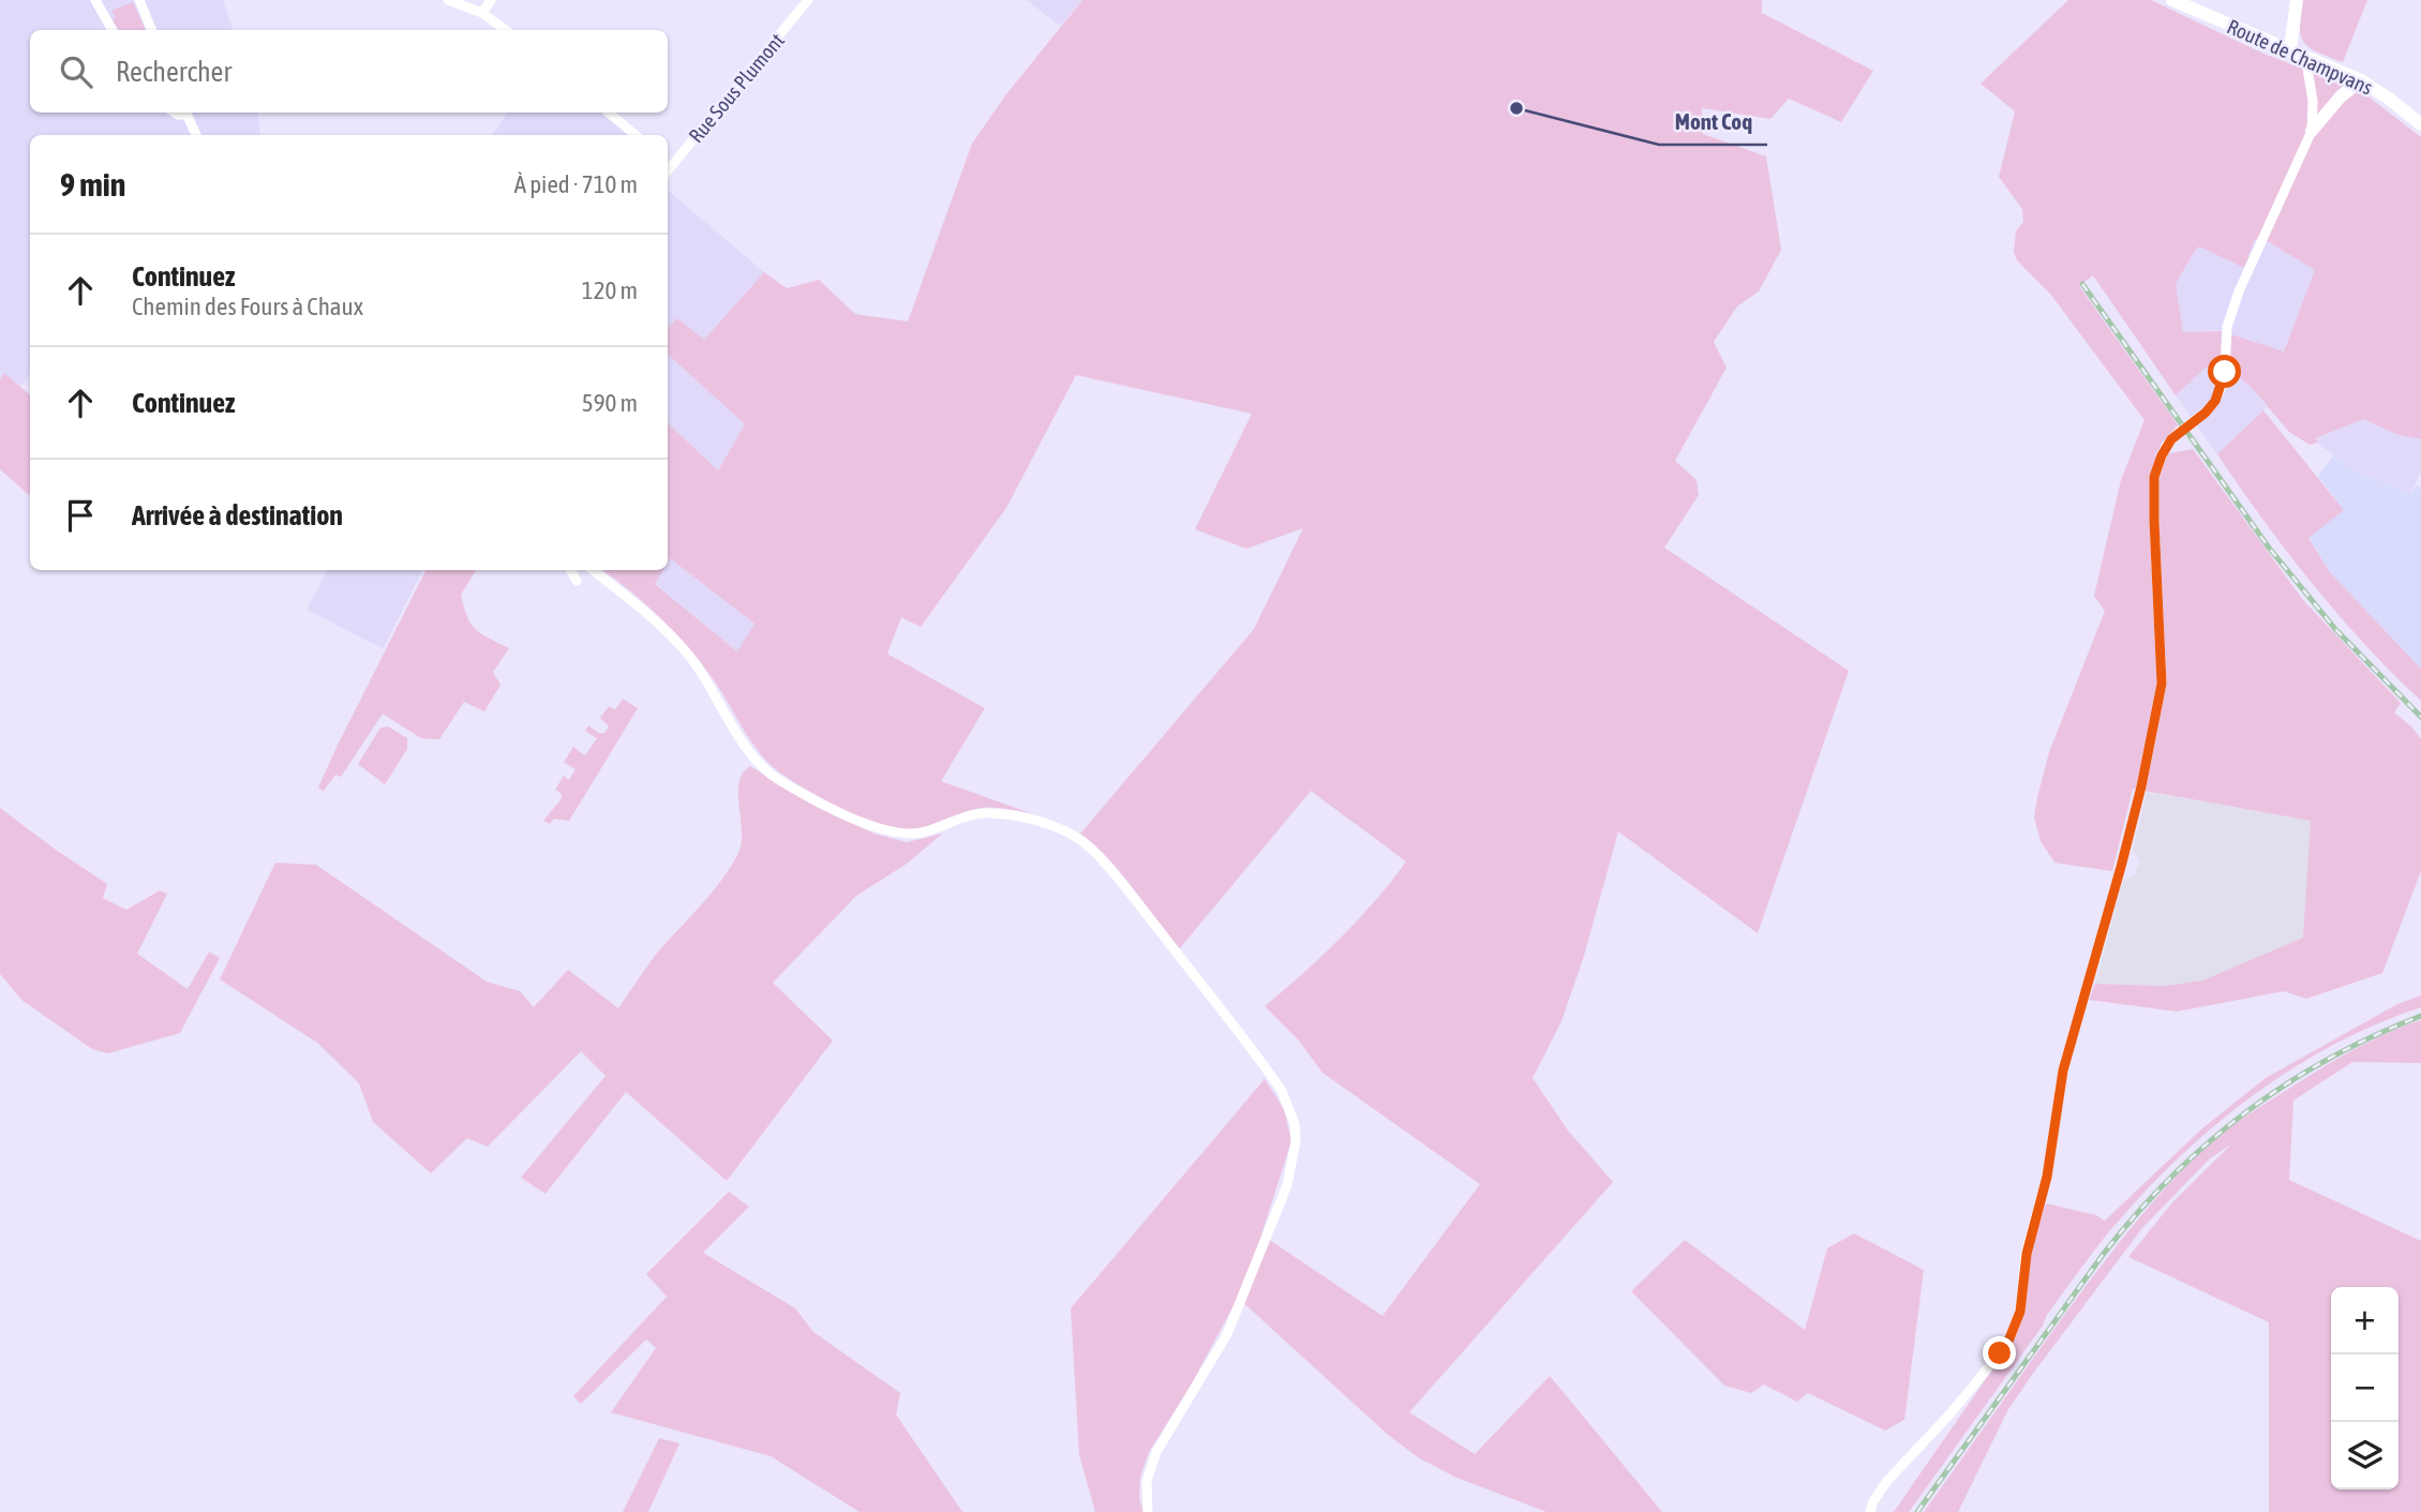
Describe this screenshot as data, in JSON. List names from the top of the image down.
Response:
{
  "streets": {
    "main road": ["Route de Champvans"],
    "street": ["Rue Sous Plumont"]
  },
  "places": ["Mont Coq"],
  "page": {
    "search": "Rechercher",
    "heading": ["9 min", "À pied · 710 m"],
    "list": [
      ["Continuez", "Chemin des Fours à Chaux", "120 m"],
      ["Continuez", "590 m"],
      "Arrivée à destination"
    ],
    "map_buttons": ["+", "−"]
  }
}
